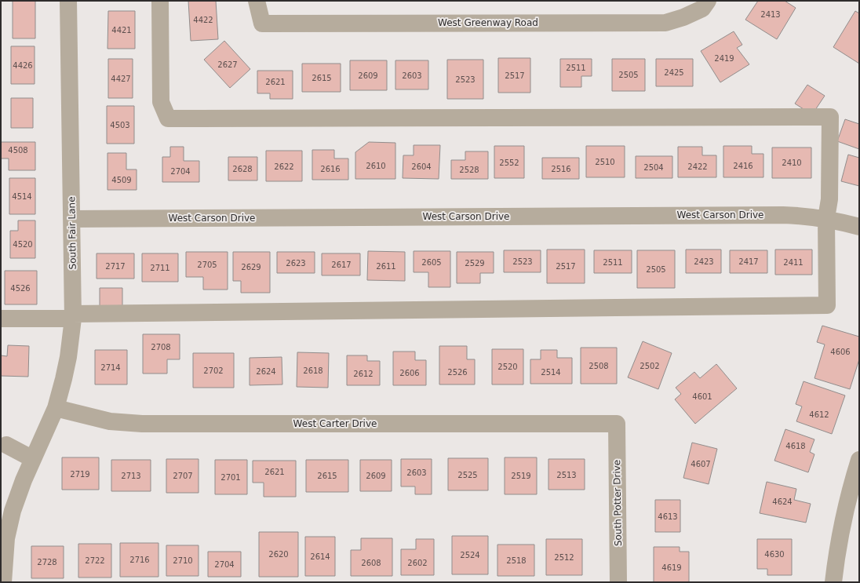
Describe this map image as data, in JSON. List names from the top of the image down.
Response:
{
  "streets": {
    "street": [
      "West Greenway Road",
      "West Carson Drive",
      "South Fair Lane",
      "West Carter Drive",
      "South Potter Drive"
    ]
  },
  "crossings": [
    ["West Carson Drive", "South Fair Lane"],
    ["South Fair Lane", "West Carter Drive"],
    ["West Carter Drive", "South Potter Drive"]
  ],
  "house_numbers": [
    "2413",
    "4422",
    "4421",
    "2419",
    "2627",
    "4426",
    "2511",
    "2425",
    "2505",
    "2609",
    "2603",
    "2517",
    "2615",
    "4427",
    "2523",
    "2621",
    "4503",
    "4508",
    "2510",
    "2552",
    "2410",
    "2610",
    "2416",
    "2622",
    "2604",
    "2422",
    "2504",
    "2628",
    "2616",
    "2516",
    "2528",
    "2704",
    "4509",
    "4514",
    "4520",
    "2523",
    "2423",
    "2417",
    "2605",
    "2511",
    "2411",
    "2623",
    "2529",
    "2705",
    "2617",
    "2717",
    "2611",
    "2517",
    "2629",
    "2711",
    "2505",
    "4526",
    "2708",
    "4606",
    "2508",
    "2502",
    "2520",
    "2714",
    "2702",
    "2618",
    "2624",
    "2526",
    "2514",
    "2606",
    "2612",
    "4601",
    "4612",
    "4618",
    "4607",
    "2621",
    "2603",
    "2719",
    "2525",
    "2513",
    "2713",
    "2707",
    "2615",
    "2609",
    "2519",
    "2701",
    "4624",
    "4613",
    "2620",
    "4630",
    "2524",
    "2614",
    "2512",
    "2716",
    "2722",
    "2710",
    "2518",
    "2728",
    "2608",
    "2602",
    "2704",
    "4619"
  ]
}
